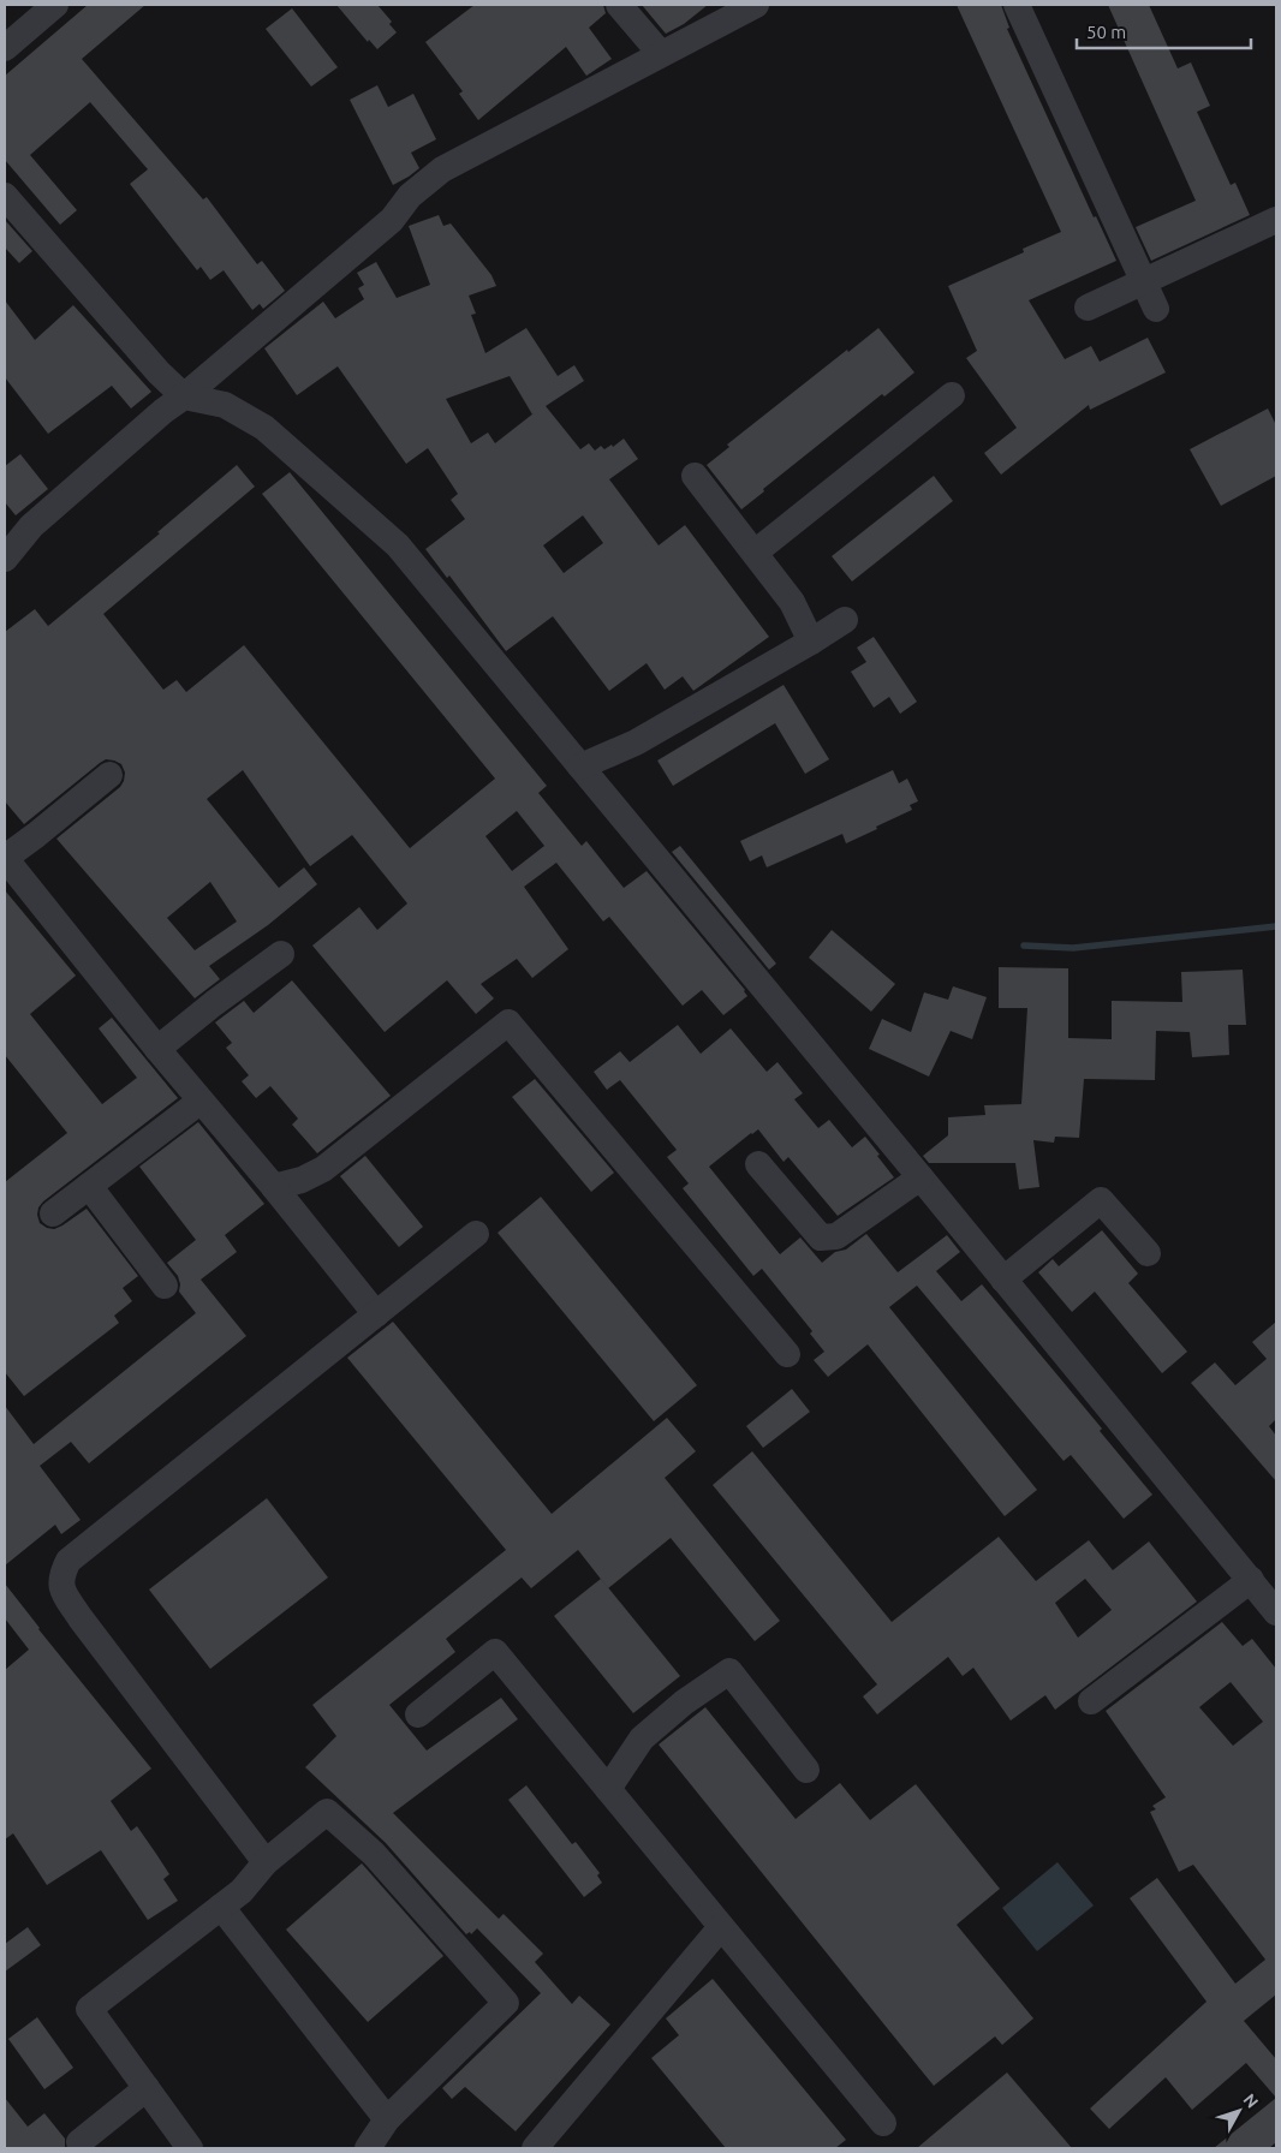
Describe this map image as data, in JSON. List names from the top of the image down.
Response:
{
  "scale_bar": "50 m",
  "north": "top right"
}
